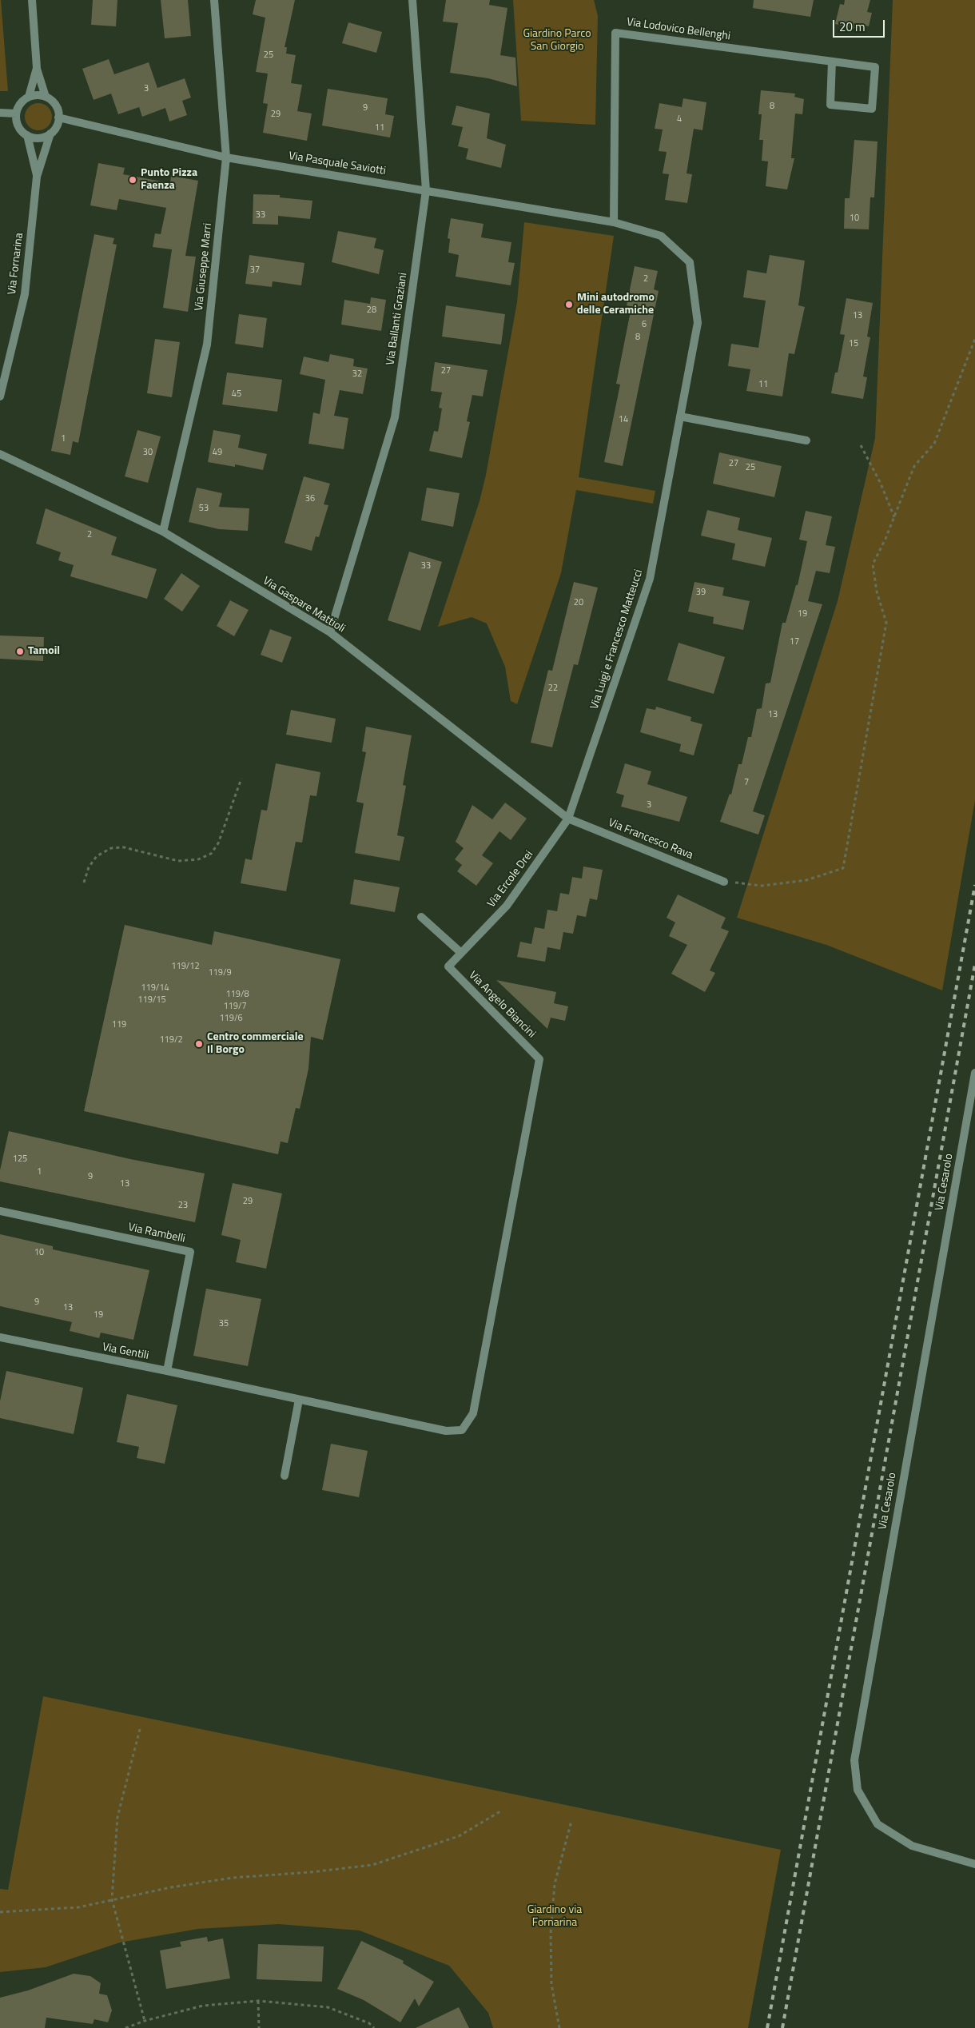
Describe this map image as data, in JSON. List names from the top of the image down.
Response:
{
  "streets": {
    "street": [
      "Via Lodovico Bellenghi",
      "Via Pasquale Saviotti",
      "Via Fornarina",
      "Via Giuseppe Marri",
      "Via Ballanti Graziani",
      "Via Gaspare Mattioli",
      "Via Luigi e Francesco Matteucci",
      "Via Francesco Rava",
      "Via Ercole Drei",
      "Via Angelo Biancini",
      "Via Cesarolo",
      "Via Rambelli",
      "Via Gentili"
    ]
  },
  "crossings": [
    ["Via Lodovico Bellenghi", "Via Pasquale Saviotti"],
    ["Via Lodovico Bellenghi", "Via Luigi e Francesco Matteucci"],
    ["Via Pasquale Saviotti", "Via Fornarina"],
    ["Via Pasquale Saviotti", "Via Giuseppe Marri"],
    ["Via Pasquale Saviotti", "Via Ballanti Graziani"],
    ["Via Pasquale Saviotti", "Via Luigi e Francesco Matteucci"],
    ["Via Giuseppe Marri", "Via Gaspare Mattioli"],
    ["Via Ballanti Graziani", "Via Gaspare Mattioli"],
    ["Via Gaspare Mattioli", "Via Luigi e Francesco Matteucci"],
    ["Via Gaspare Mattioli", "Via Francesco Rava"],
    ["Via Gaspare Mattioli", "Via Ercole Drei"],
    ["Via Luigi e Francesco Matteucci", "Via Francesco Rava"],
    ["Via Luigi e Francesco Matteucci", "Via Ercole Drei"],
    ["Via Francesco Rava", "Via Ercole Drei"],
    ["Via Ercole Drei", "Via Angelo Biancini"],
    ["Via Angelo Biancini", "Via Gentili"],
    ["Via Rambelli", "Via Gentili"]
  ],
  "parks": ["Giardino Parco San Giorgio", "Giardino via Fornarina"],
  "places": [
    "Punto Pizza Faenza",
    "Mini autodromo delle Ceramiche",
    "Tamoil",
    "Centro commerciale Il Borgo"
  ],
  "house_numbers": [
    "25",
    "3",
    "8",
    "9",
    "29",
    "4",
    "11",
    "33",
    "10",
    "37",
    "2",
    "28",
    "13",
    "6",
    "8",
    "15",
    "27",
    "32",
    "11",
    "45",
    "14",
    "1",
    "30",
    "49",
    "27",
    "25",
    "36",
    "53",
    "2",
    "33",
    "39",
    "20",
    "19",
    "17",
    "22",
    "13",
    "7",
    "3",
    "119/12",
    "119/9",
    "119/14",
    "119/8",
    "119/15",
    "119/7",
    "119/6",
    "119",
    "119/2",
    "125",
    "1",
    "9",
    "13",
    "29",
    "23",
    "10",
    "9",
    "13",
    "19",
    "35"
  ],
  "scale_bar": "20 m"
}
